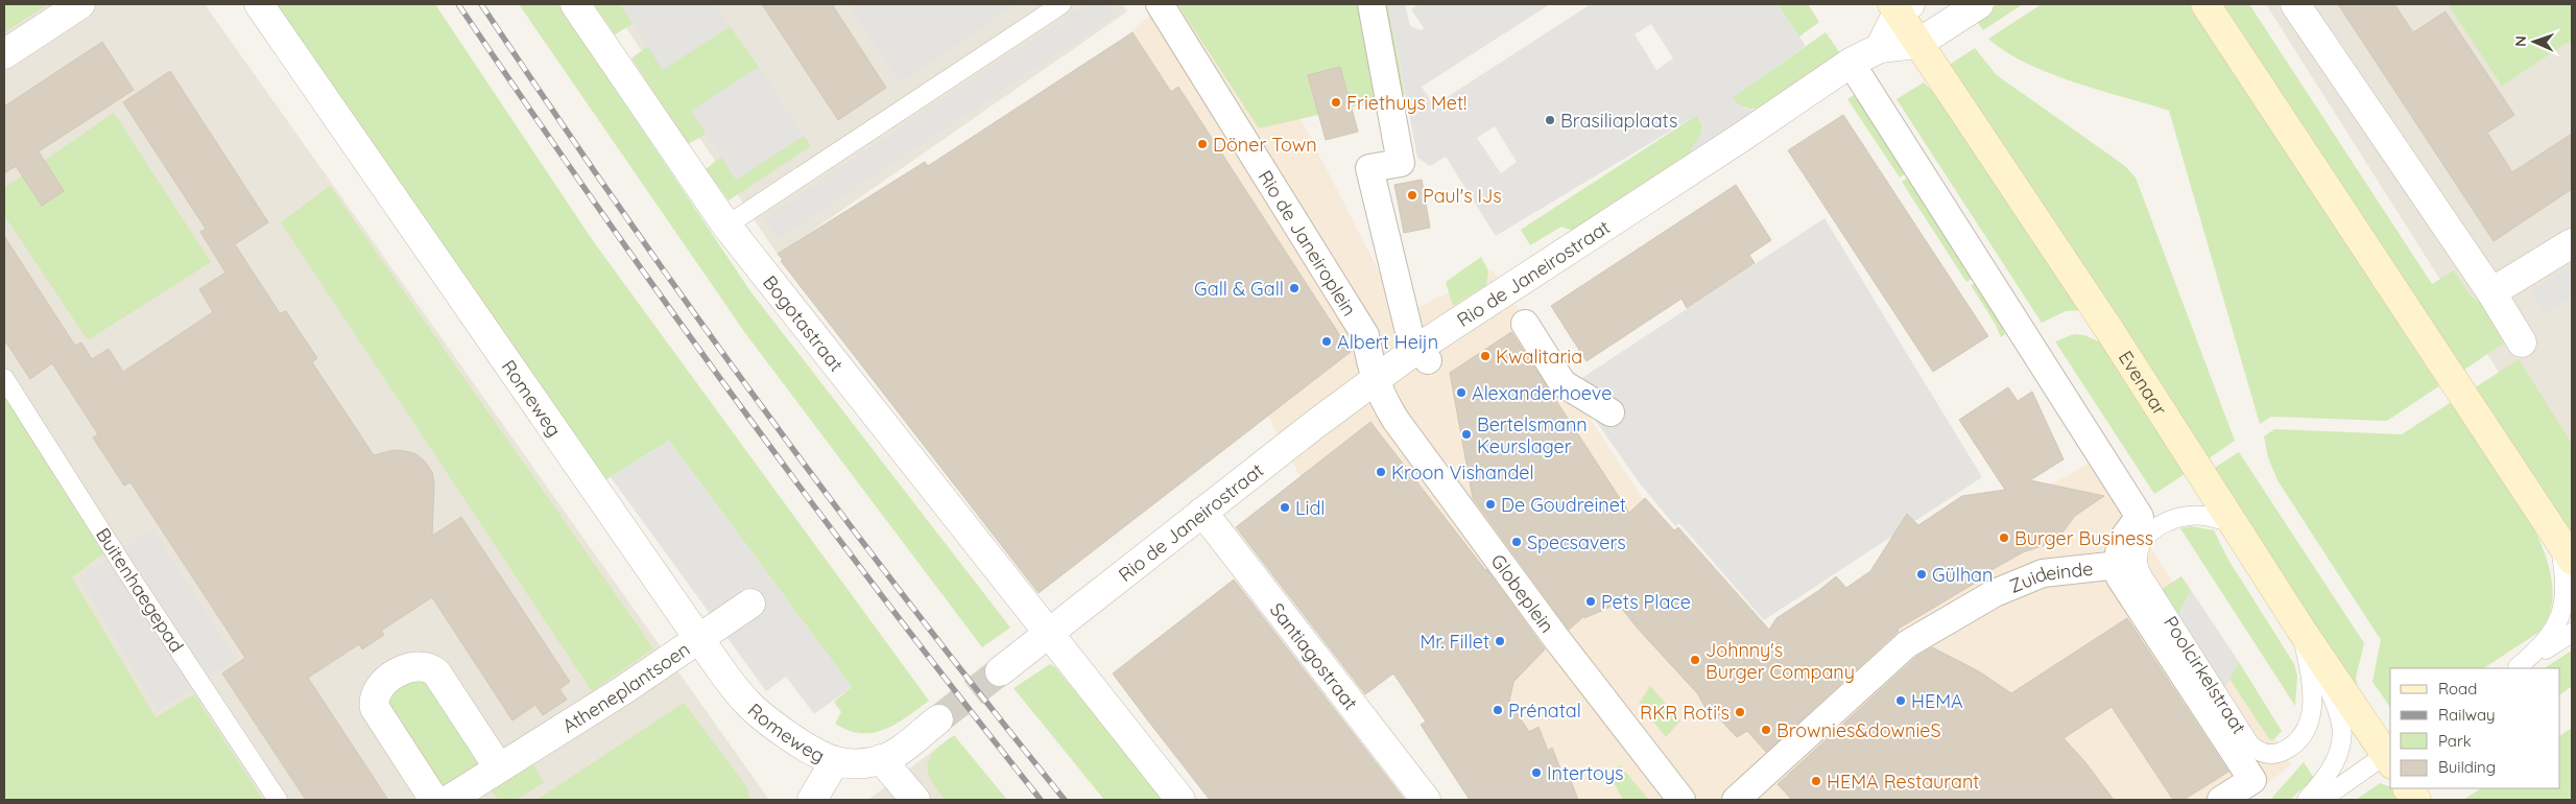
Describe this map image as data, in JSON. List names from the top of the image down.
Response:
{
  "streets": {
    "main road": ["Evenaar"],
    "street": [
      "Rio de Janeiroplein",
      "Rio de Janeirostraat",
      "Bogotastraat",
      "Romeweg",
      "Zuideinde",
      "Globeplein",
      "Santiagostraat",
      "Poolcirkelstraat",
      "Atheneplantsoen"
    ],
    "lane": ["Buitenhaegepad"]
  },
  "crossings": [
    ["Rio de Janeiroplein", "Rio de Janeirostraat"],
    ["Rio de Janeiroplein", "Globeplein"],
    ["Rio de Janeirostraat", "Bogotastraat"],
    ["Rio de Janeirostraat", "Evenaar"],
    ["Rio de Janeirostraat", "Globeplein"],
    ["Rio de Janeirostraat", "Santiagostraat"],
    ["Rio de Janeirostraat", "Poolcirkelstraat"],
    ["Evenaar", "Poolcirkelstraat"],
    ["Romeweg", "Atheneplantsoen"],
    ["Zuideinde", "Poolcirkelstraat"]
  ],
  "places": [
    "Friethuys Met!",
    "Brasiliaplaats",
    "Döner Town",
    "Paul's IJs",
    "Gall & Gall",
    "Albert Heijn",
    "Kwalitaria",
    "Alexanderhoeve",
    "Bertelsmann Keurslager",
    "Kroon Vishandel",
    "De Goudreinet",
    "Lidl",
    "Burger Business",
    "Specsavers",
    "Gülhan",
    "Pets Place",
    "Mr. Fillet",
    "Johnny's Burger Company",
    "HEMA",
    "Prénatal",
    "RKR Roti's",
    "Brownies&downieS",
    "Intertoys",
    "HEMA Restaurant"
  ],
  "legend": [
    "Road",
    "Railway",
    "Park",
    "Building"
  ],
  "north": "left"
}
